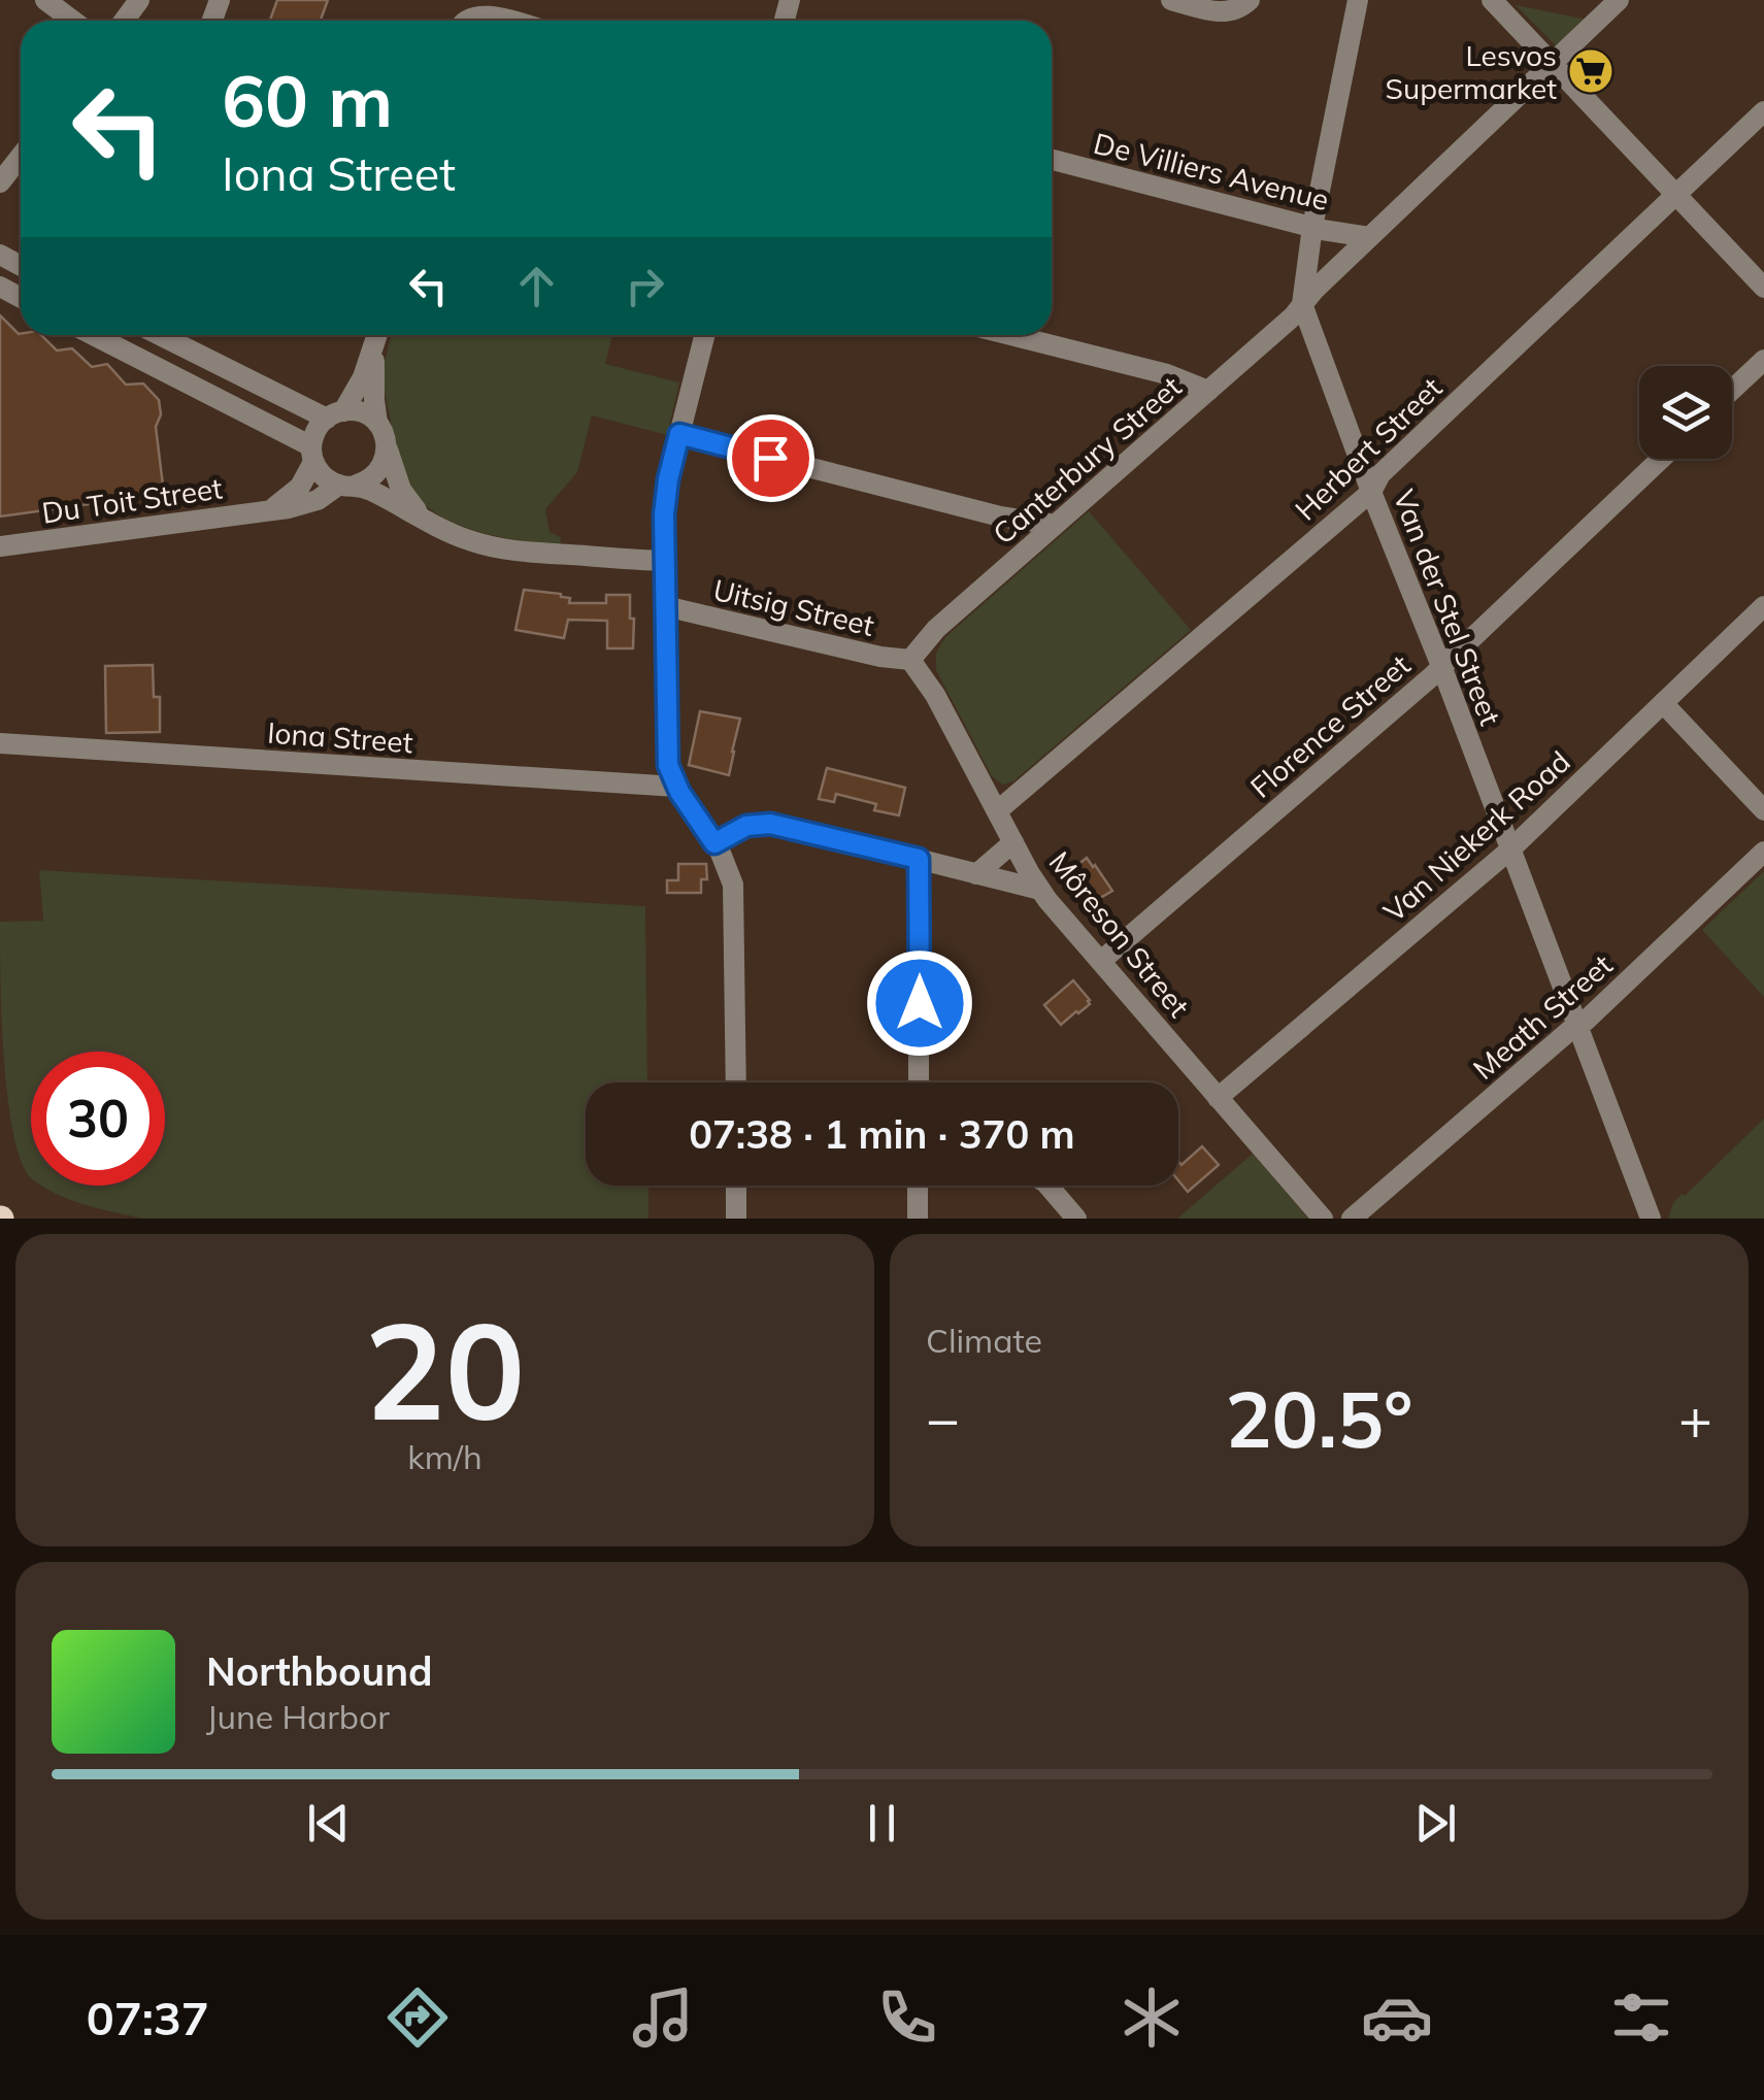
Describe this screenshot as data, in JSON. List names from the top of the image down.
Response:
{
  "streets": {
    "street": [
      "De Villiers Avenue",
      "Herbert Street",
      "Canterbury Street",
      "Du Toit Street",
      "Uitsig Street",
      "Van der Stel Street",
      "Florence Street",
      "Iona Street",
      "Van Niekerk Road",
      "Môreson Street",
      "Meath Street"
    ]
  },
  "crossings": [
    ["De Villiers Avenue", "Canterbury Street"],
    ["De Villiers Avenue", "Van der Stel Street"],
    ["Herbert Street", "Van der Stel Street"],
    ["Herbert Street", "Môreson Street"],
    ["Canterbury Street", "Uitsig Street"],
    ["Canterbury Street", "Van der Stel Street"],
    ["Canterbury Street", "Môreson Street"],
    ["Uitsig Street", "Môreson Street"],
    ["Van der Stel Street", "Florence Street"],
    ["Van der Stel Street", "Van Niekerk Road"],
    ["Van der Stel Street", "Meath Street"],
    ["Florence Street", "Môreson Street"],
    ["Van Niekerk Road", "Môreson Street"]
  ],
  "places": {
    "supermarket": ["Lesvos Supermarket"]
  },
  "page": {
    "turn": ["60 m", "Iona Street"],
    "limit": "30",
    "trip": "07:38 · 1 min · 370 m",
    "tile": [
      ["20", "km/h"],
      "Climate"
    ],
    "heat": ["−", "20.5°", "+"],
    "song": ["Northbound", "June Harbor"],
    "tabs": "07:37"
  }
}
